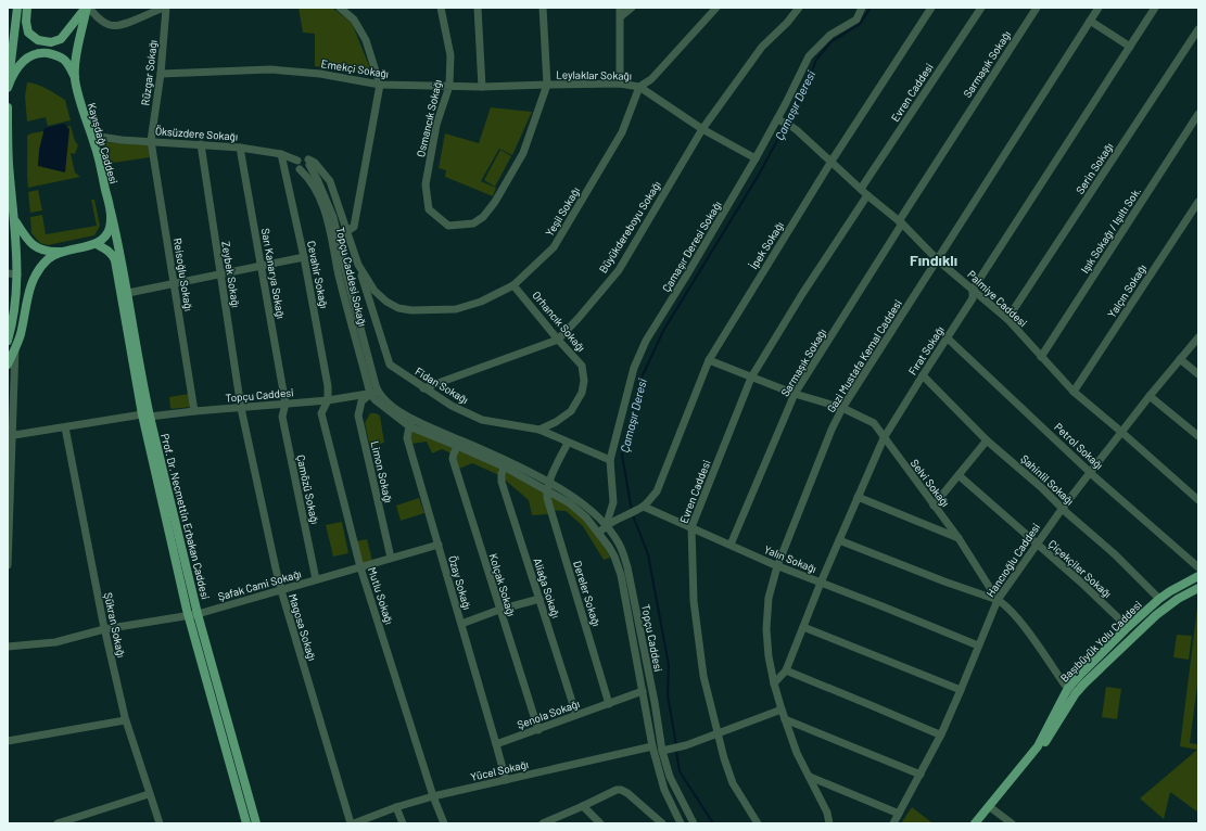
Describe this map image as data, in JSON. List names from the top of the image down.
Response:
{
  "streets": {
    "main road": ["Kayışdağı Caddesi", "Prof. Dr. Necmettin Erbakan Caddesi", "Başıbüyük Yolu Caddesi"],
    "street": [
      "Sarmaşık Sokağı",
      "Emekçi Sokağı",
      "Rüzgar Sokağı",
      "Leylaklar Sokağı",
      "Evren Caddesi",
      "Osmancık Sokağı",
      "Öksüzdere Sokağı",
      "Serin Sokağı",
      "Yeşil Sokağı",
      "Büyükdereboyu Sokağı",
      "Işık Sokağı / Işıltı Sok.",
      "İpek Sokağı",
      "Çamaşır Deresi Sokağı",
      "Sarı Kanarya Sokağı",
      "Reisoğlu Sokağı",
      "Zeybek Sokağı",
      "Cevahir Sokağı",
      "Topçu Caddesi Sokağı",
      "Yalçın Sokağı",
      "Palmiye Caddesi",
      "Orhancık Sokağı",
      "Fırat Sokağı",
      "Gazi Mustafa Kemal Caddesi",
      "Fidan Sokağı",
      "Topçu Caddesi",
      "Petrol Sokağı",
      "Limon Sokağı",
      "Şahinlil Sokağı",
      "Selvi Sokağı",
      "Çamözü Sokağı",
      "Yalın Sokağı",
      "Hancıoğlu Caddesi",
      "Çiçekçiler Sokağı",
      "Özay Sokağı",
      "Şafak Cami Sokağı",
      "Kolçak Sokağı",
      "Aliağa Sokağı",
      "Dereler Sokağı",
      "Mutlu Sokağı",
      "Şükran Sokağı",
      "Magosa Sokağı",
      "Şenola Sokağı",
      "Yücel Sokağı"
    ]
  },
  "crossings": [
    ["Sarmaşık Sokağı", "Palmiye Caddesi"],
    ["Sarmaşık Sokağı", "Selvi Sokağı"],
    ["Sarmaşık Sokağı", "Yalın Sokağı"],
    ["Emekçi Sokağı", "Rüzgar Sokağı"],
    ["Emekçi Sokağı", "Leylaklar Sokağı"],
    ["Emekçi Sokağı", "Osmancık Sokağı"],
    ["Rüzgar Sokağı", "Öksüzdere Sokağı"],
    ["Rüzgar Sokağı", "Reisoğlu Sokağı"],
    ["Leylaklar Sokağı", "Osmancık Sokağı"],
    ["Leylaklar Sokağı", "Yeşil Sokağı"],
    ["Evren Caddesi", "Palmiye Caddesi"],
    ["Evren Caddesi", "Selvi Sokağı"],
    ["Evren Caddesi", "Yalın Sokağı"],
    ["Öksüzdere Sokağı", "Kayışdağı Caddesi"],
    ["Öksüzdere Sokağı", "Sarı Kanarya Sokağı"],
    ["Öksüzdere Sokağı", "Reisoğlu Sokağı"],
    ["Öksüzdere Sokağı", "Zeybek Sokağı"],
    ["Öksüzdere Sokağı", "Cevahir Sokağı"],
    ["Öksüzdere Sokağı", "Topçu Caddesi Sokağı"],
    ["Kayışdağı Caddesi", "Prof. Dr. Necmettin Erbakan Caddesi"],
    ["Serin Sokağı", "Palmiye Caddesi"],
    ["Yeşil Sokağı", "Orhancık Sokağı"],
    ["Yeşil Sokağı", "Fidan Sokağı"],
    ["Büyükdereboyu Sokağı", "Orhancık Sokağı"],
    ["Büyükdereboyu Sokağı", "Fidan Sokağı"],
    ["Işık Sokağı / Işıltı Sok.", "Palmiye Caddesi"],
    ["İpek Sokağı", "Palmiye Caddesi"],
    ["İpek Sokağı", "Selvi Sokağı"],
    ["İpek Sokağı", "Yalın Sokağı"],
    ["Çamaşır Deresi Sokağı", "Palmiye Caddesi"],
    ["Çamaşır Deresi Sokağı", "Fidan Sokağı"],
    ["Çamaşır Deresi Sokağı", "Topçu Caddesi"],
    ["Sarı Kanarya Sokağı", "Topçu Caddesi"],
    ["Sarı Kanarya Sokağı", "Çamözü Sokağı"],
    ["Reisoğlu Sokağı", "Topçu Caddesi"],
    ["Zeybek Sokağı", "Topçu Caddesi"],
    ["Zeybek Sokağı", "Magosa Sokağı"],
    ["Cevahir Sokağı", "Topçu Caddesi"],
    ["Cevahir Sokağı", "Mutlu Sokağı"],
    ["Topçu Caddesi Sokağı", "Topçu Caddesi"],
    ["Topçu Caddesi Sokağı", "Limon Sokağı"],
    ["Yalçın Sokağı", "Palmiye Caddesi"],
    ["Palmiye Caddesi", "Fırat Sokağı"],
    ["Palmiye Caddesi", "Gazi Mustafa Kemal Caddesi"],
    ["Palmiye Caddesi", "Hancıoğlu Caddesi"],
    ["Orhancık Sokağı", "Fidan Sokağı"],
    ["Fırat Sokağı", "Gazi Mustafa Kemal Caddesi"],
    ["Fırat Sokağı", "Petrol Sokağı"],
    ["Fırat Sokağı", "Şahinlil Sokağı"],
    ["Fırat Sokağı", "Selvi Sokağı"],
    ["Fırat Sokağı", "Yalın Sokağı"],
    ["Gazi Mustafa Kemal Caddesi", "Selvi Sokağı"],
    ["Gazi Mustafa Kemal Caddesi", "Yalın Sokağı"],
    ["Topçu Caddesi", "Limon Sokağı"],
    ["Topçu Caddesi", "Çamözü Sokağı"],
    ["Topçu Caddesi", "Prof. Dr. Necmettin Erbakan Caddesi"],
    ["Topçu Caddesi", "Özay Sokağı"],
    ["Topçu Caddesi", "Kolçak Sokağı"],
    ["Topçu Caddesi", "Aliağa Sokağı"],
    ["Topçu Caddesi", "Dereler Sokağı"],
    ["Topçu Caddesi", "Mutlu Sokağı"],
    ["Topçu Caddesi", "Şükran Sokağı"],
    ["Topçu Caddesi", "Magosa Sokağı"],
    ["Topçu Caddesi", "Şenola Sokağı"],
    ["Topçu Caddesi", "Yücel Sokağı"],
    ["Petrol Sokağı", "Hancıoğlu Caddesi"],
    ["Limon Sokağı", "Şafak Cami Sokağı"],
    ["Şahinlil Sokağı", "Hancıoğlu Caddesi"],
    ["Şahinlil Sokağı", "Başıbüyük Yolu Caddesi"],
    ["Selvi Sokağı", "Hancıoğlu Caddesi"],
    ["Selvi Sokağı", "Başıbüyük Yolu Caddesi"],
    ["Çamözü Sokağı", "Şafak Cami Sokağı"],
    ["Prof. Dr. Necmettin Erbakan Caddesi", "Şafak Cami Sokağı"],
    ["Yalın Sokağı", "Hancıoğlu Caddesi"],
    ["Hancıoğlu Caddesi", "Çiçekçiler Sokağı"],
    ["Çiçekçiler Sokağı", "Başıbüyük Yolu Caddesi"],
    ["Özay Sokağı", "Şafak Cami Sokağı"],
    ["Özay Sokağı", "Şenola Sokağı"],
    ["Şafak Cami Sokağı", "Mutlu Sokağı"],
    ["Şafak Cami Sokağı", "Şükran Sokağı"],
    ["Şafak Cami Sokağı", "Magosa Sokağı"],
    ["Kolçak Sokağı", "Şenola Sokağı"],
    ["Aliağa Sokağı", "Şenola Sokağı"],
    ["Dereler Sokağı", "Şenola Sokağı"],
    ["Mutlu Sokağı", "Yücel Sokağı"],
    ["Magosa Sokağı", "Yücel Sokağı"]
  ],
  "districts": ["Fındıklı"],
  "water": ["Çamaşır Deresi"]
}
